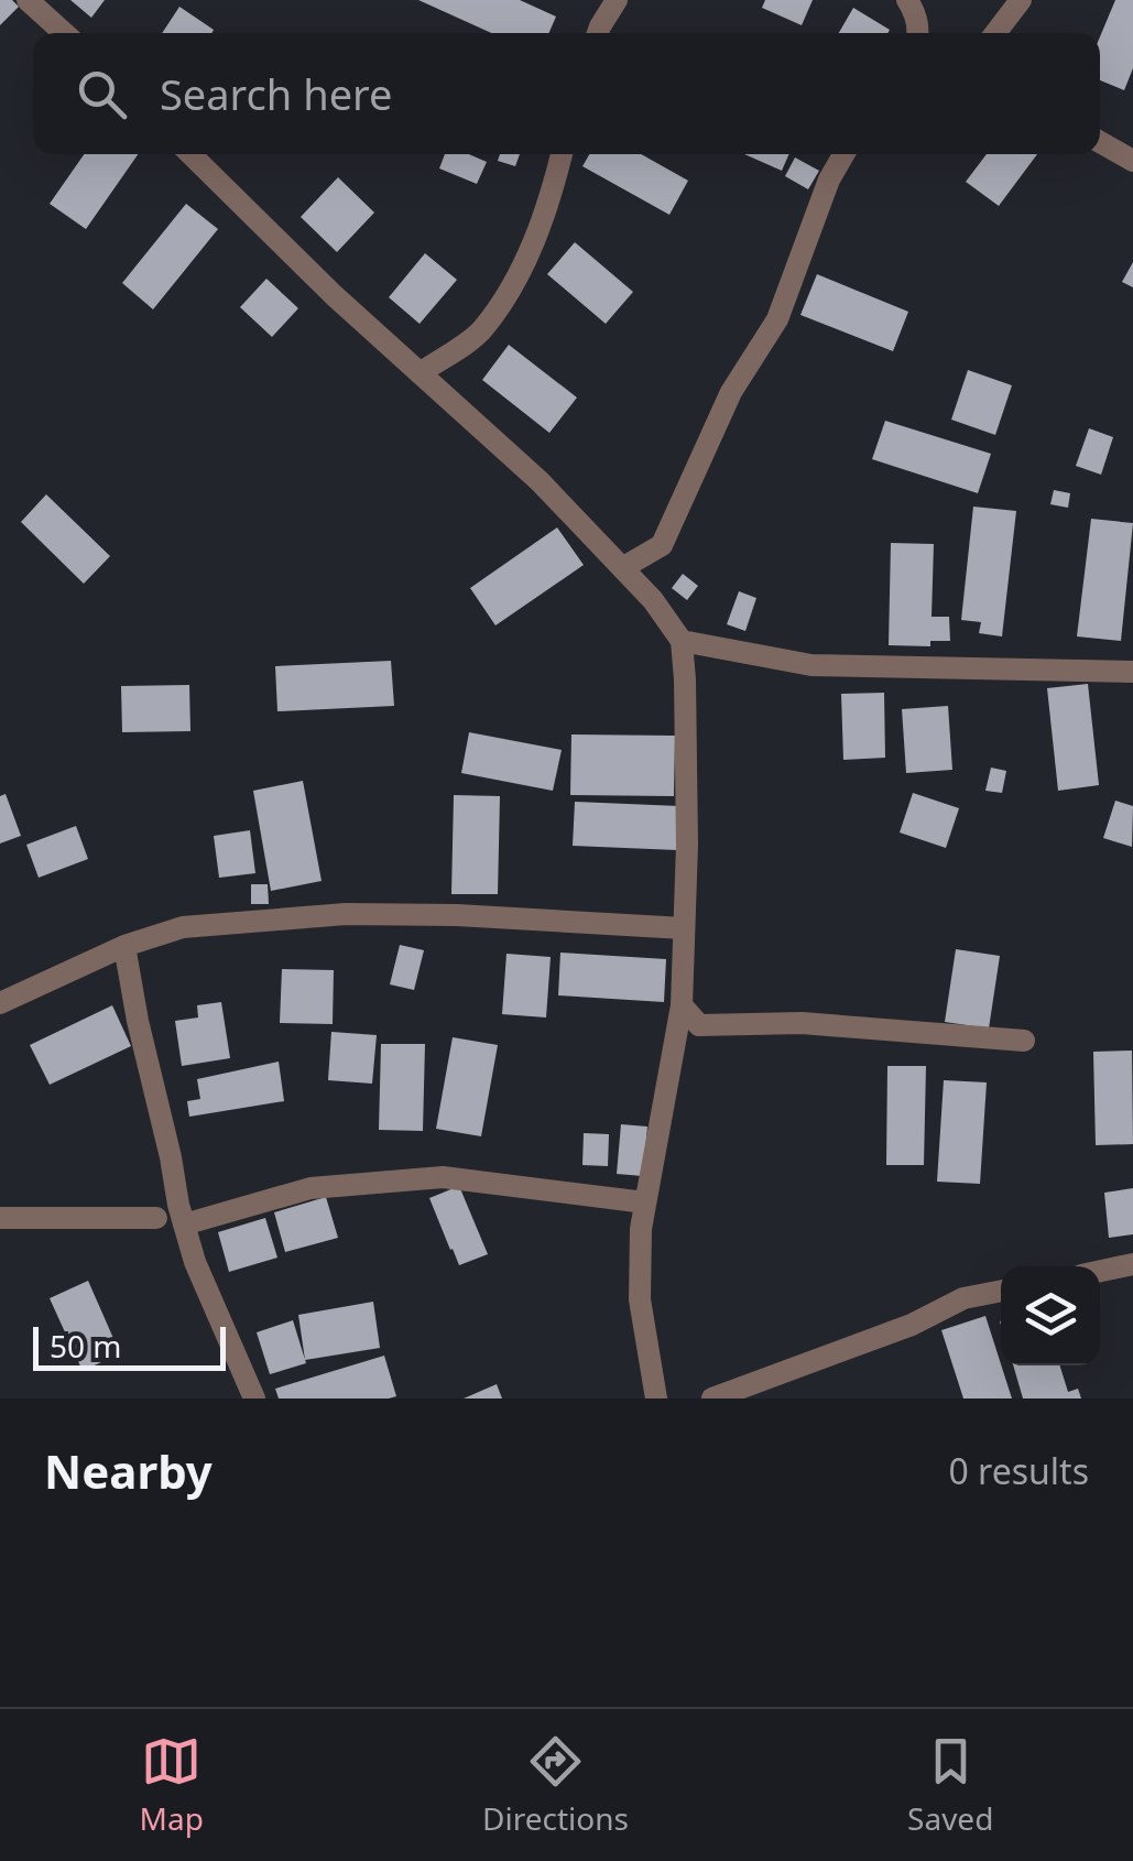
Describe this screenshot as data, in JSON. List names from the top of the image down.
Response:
{
  "scale_bar": "50 m",
  "page": {
    "search": "Search here",
    "scale": "50 m",
    "heading": ["Nearby", "0 results"],
    "nav": ["Map", "Directions", "Saved"]
  }
}
